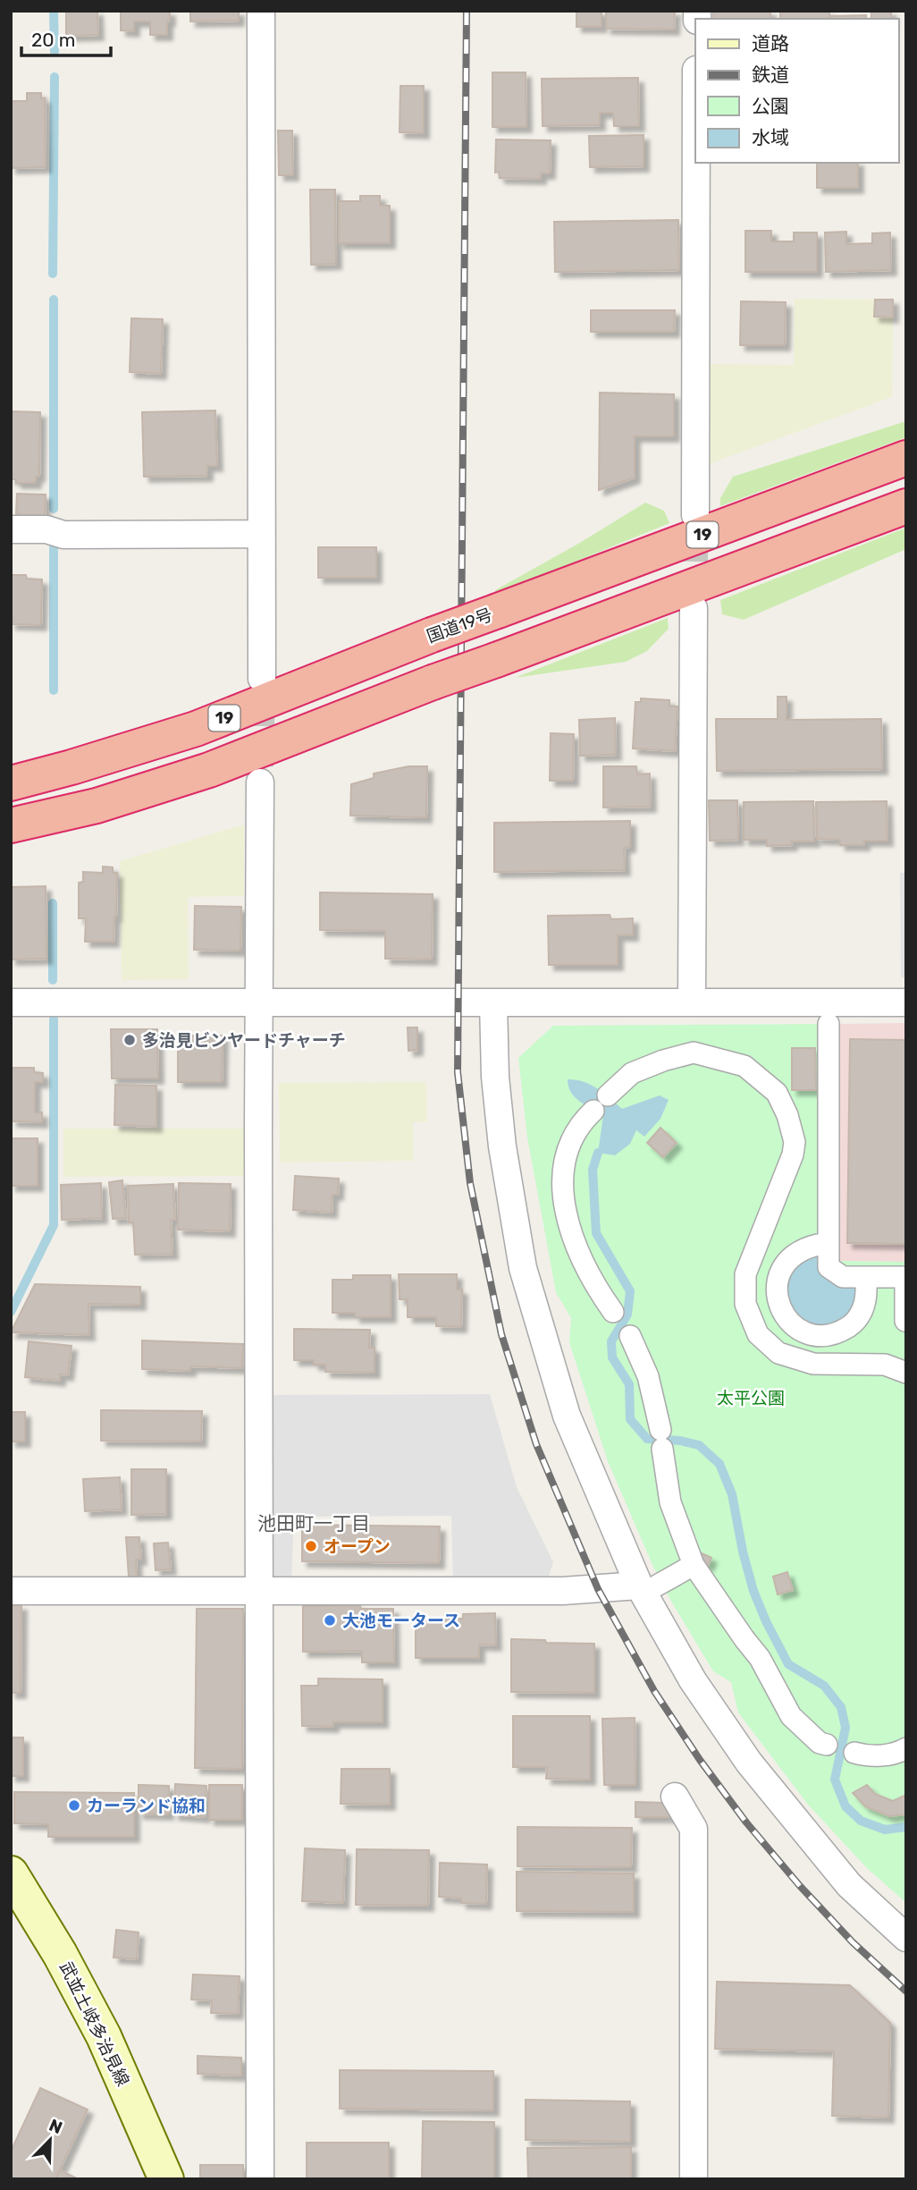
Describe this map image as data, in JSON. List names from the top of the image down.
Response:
{
  "streets": {
    "highway": ["19", "国道19号"],
    "main road": ["武並土岐多治見線"]
  },
  "districts": ["池田町一丁目"],
  "parks": ["太平公園"],
  "places": [
    "多治見ビンヤードチャーチ",
    "オープン",
    "大池モータース",
    "カーランド協和"
  ],
  "legend": [
    "道路",
    "鉄道",
    "公園",
    "水域"
  ],
  "scale_bar": "20 m",
  "north": "top right"
}
